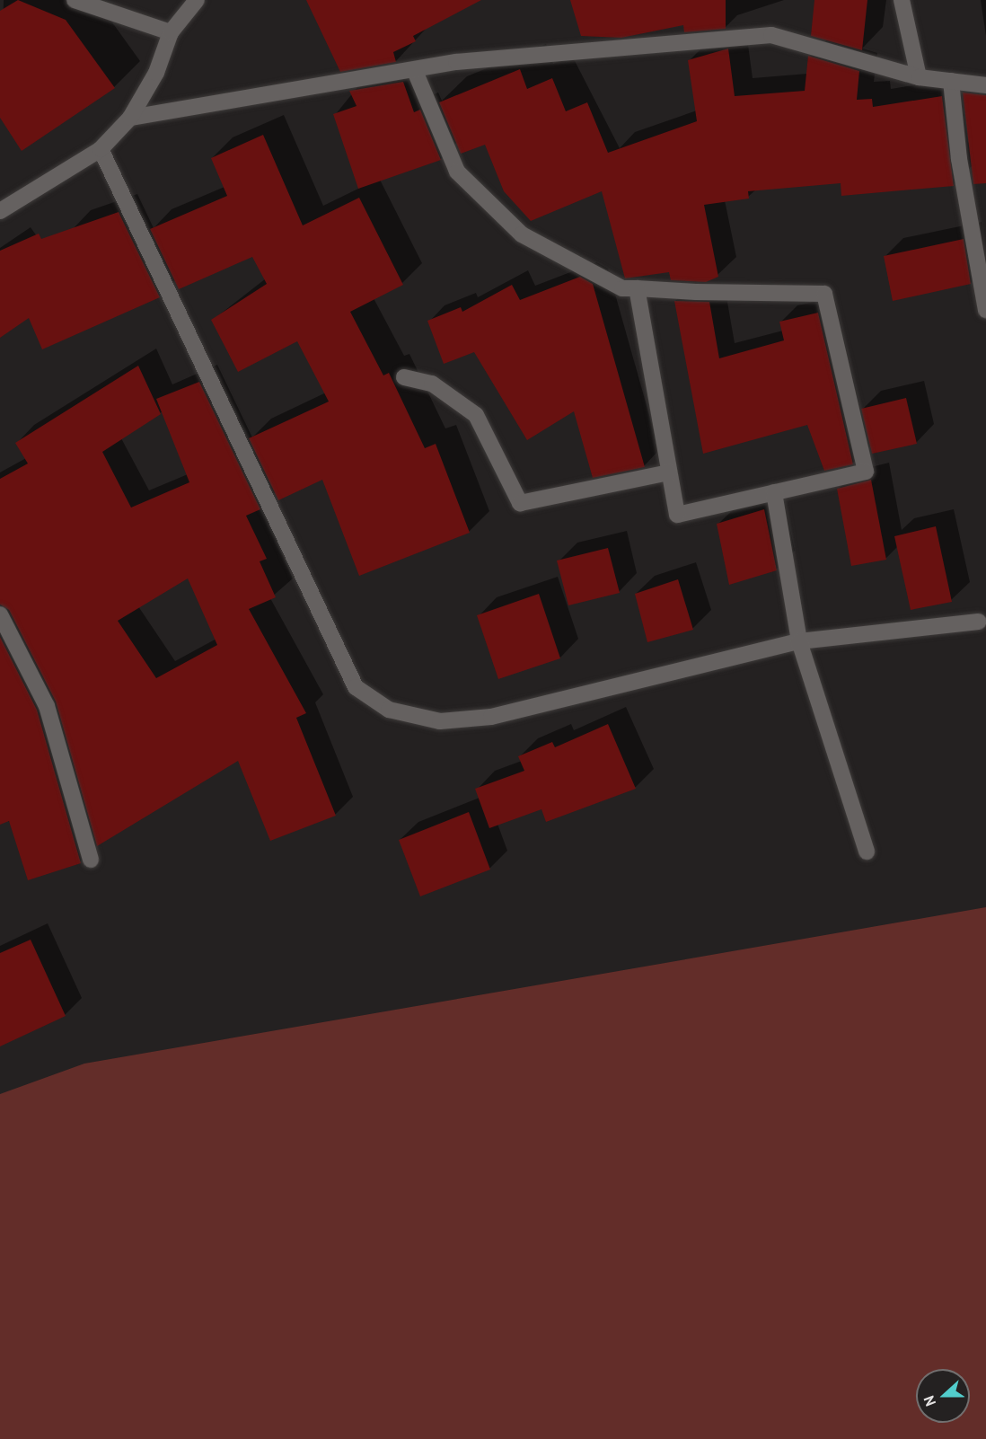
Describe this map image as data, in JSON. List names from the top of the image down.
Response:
{
  "north": "left"
}
